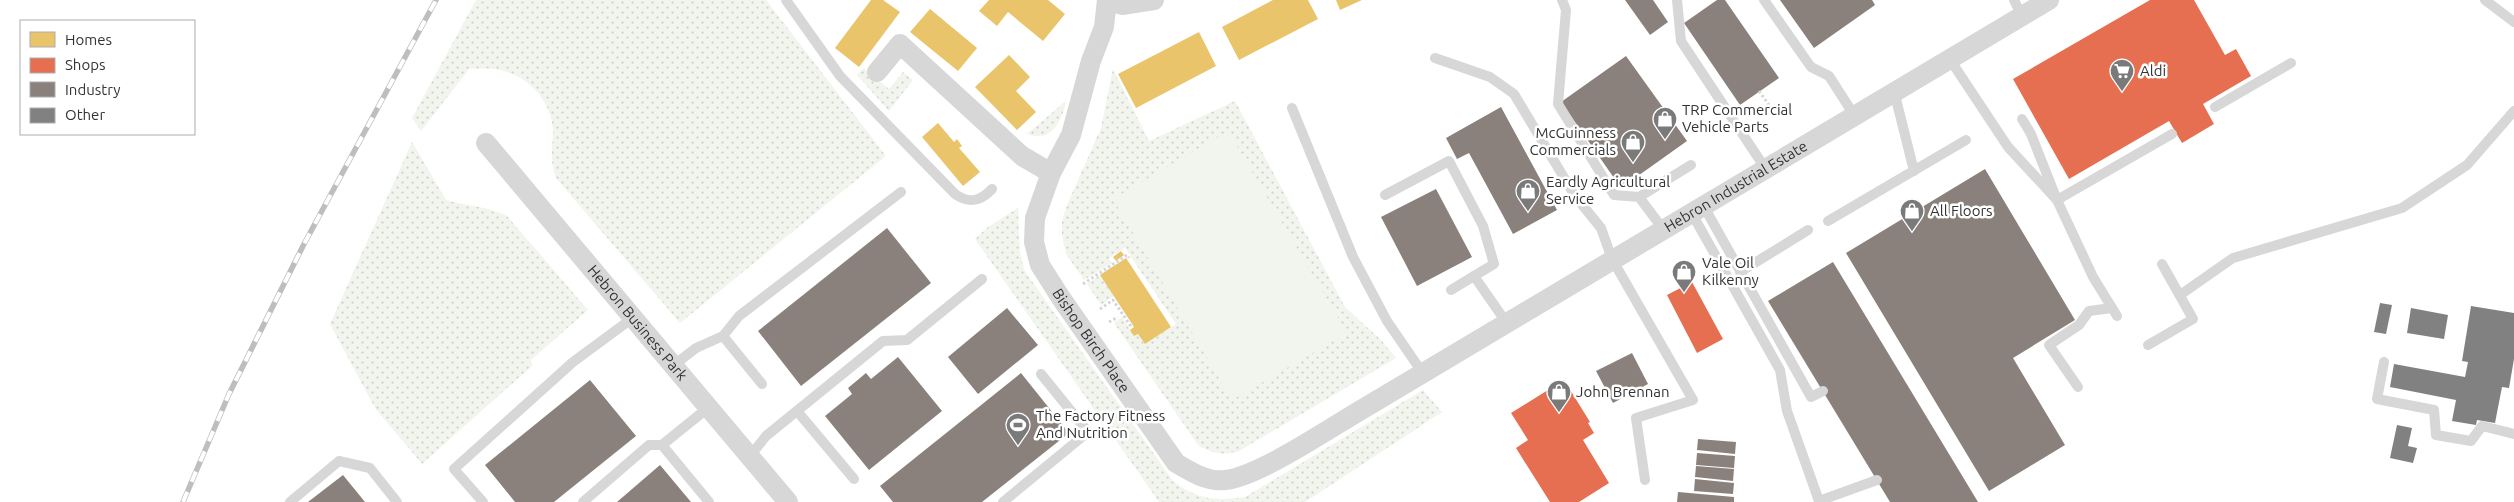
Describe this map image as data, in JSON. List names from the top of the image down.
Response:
{
  "streets": {
    "street": ["Hebron Industrial Estate", "Hebron Business Park", "Bishop Birch Place"]
  },
  "crossings": [
    ["Hebron Industrial Estate", "Bishop Birch Place"]
  ],
  "places": {
    "supermarket": ["Aldi"],
    "shop": [
      "TRP Commercial Vehicle Parts",
      "McGuinness Commercials",
      "Eardly Agricultural Service",
      "All Floors",
      "Vale Oil Kilkenny",
      "John Brennan"
    ],
    "sports": ["The Factory Fitness And Nutrition"]
  },
  "legend": [
    "Homes",
    "Shops",
    "Industry",
    "Other"
  ]
}
